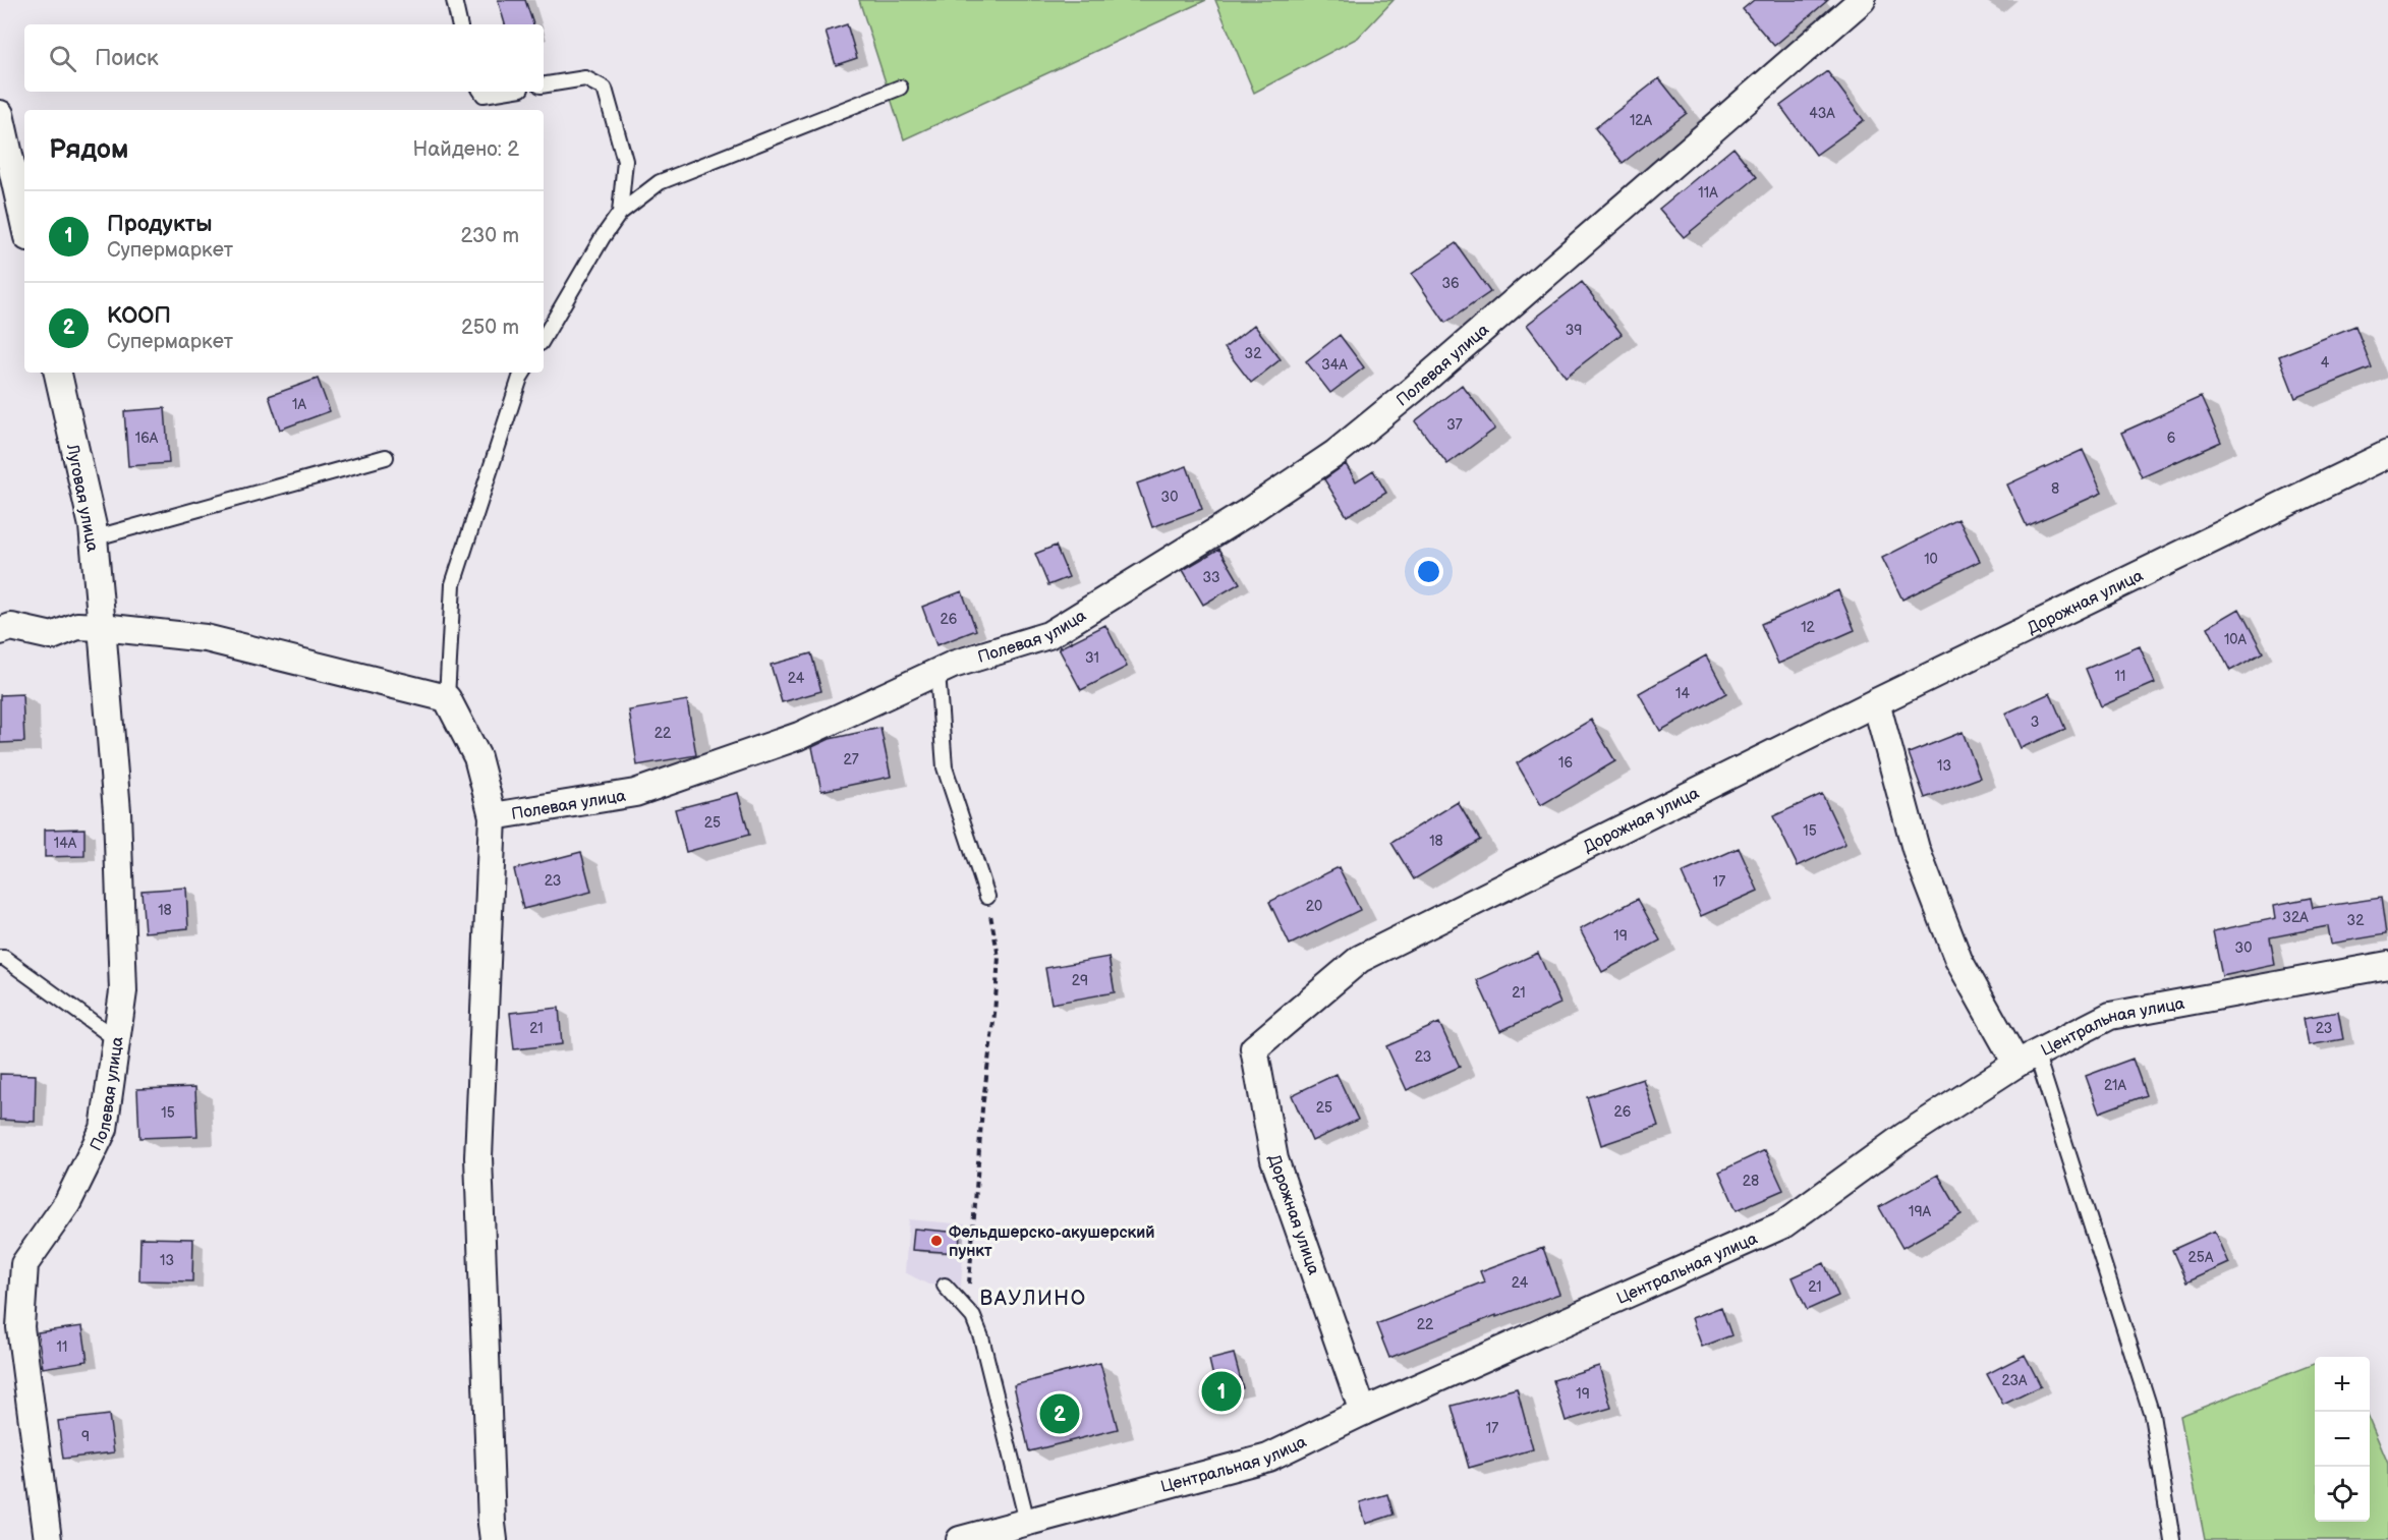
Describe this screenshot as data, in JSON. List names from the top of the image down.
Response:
{
  "streets": {
    "street": [
      "Полевая улица",
      "Луговая улица",
      "Дорожная улица",
      "Центральная улица"
    ]
  },
  "crossings": [
    ["Полевая улица", "Луговая улица"],
    ["Дорожная улица", "Центральная улица"]
  ],
  "districts": ["ВАУЛИНО"],
  "places": ["Фельдшерско-акушерский пункт"],
  "house_numbers": [
    "43А",
    "12А",
    "11А",
    "36",
    "39",
    "32",
    "4",
    "34А",
    "1А",
    "37",
    "16А",
    "6",
    "8",
    "30",
    "10",
    "33",
    "26",
    "12",
    "10А",
    "31",
    "11",
    "24",
    "14",
    "3",
    "22",
    "27",
    "16",
    "13",
    "25",
    "15",
    "18",
    "14А",
    "23",
    "17",
    "20",
    "18",
    "32А",
    "32",
    "19",
    "30",
    "29",
    "21",
    "21",
    "23",
    "23",
    "21А",
    "25",
    "26",
    "15",
    "28",
    "19А",
    "25А",
    "13",
    "24",
    "21",
    "22",
    "11",
    "23А",
    "19",
    "17",
    "9"
  ],
  "page": {
    "search": "Поиск",
    "heading": ["Рядом", "Найдено: 2"],
    "list": [
      {
        "mark": "1",
        "name": "Продукты",
        "note": "Супермаркет",
        "value": "230 m"
      },
      {
        "mark": "2",
        "name": "КООП",
        "note": "Супермаркет",
        "value": "250 m"
      }
    ],
    "map_buttons": ["+", "−"],
    "pins": ["1", "2"]
  }
}
